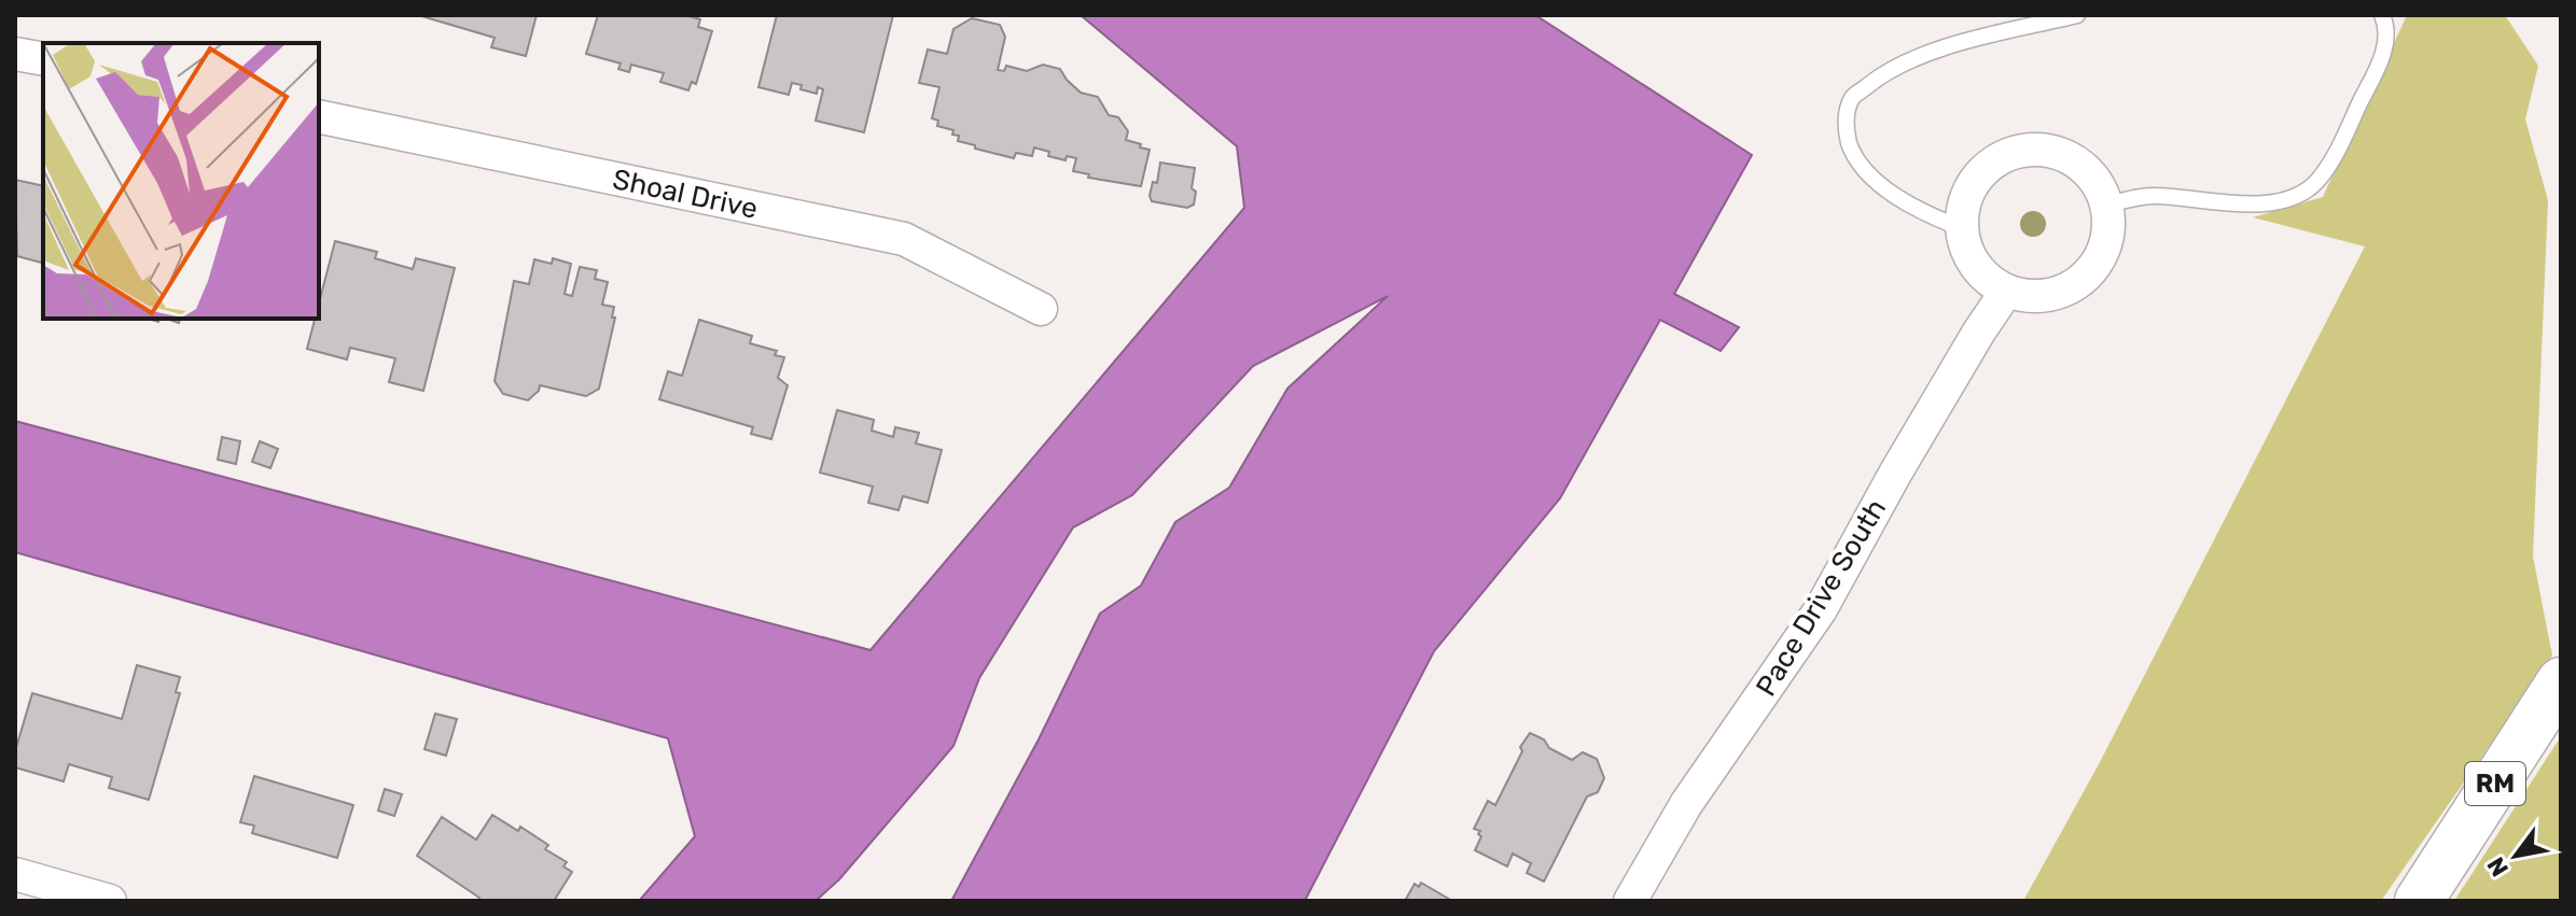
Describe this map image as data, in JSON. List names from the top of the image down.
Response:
{
  "streets": {
    "highway": ["RM"],
    "street": ["Shoal Drive", "Pace Drive South"]
  },
  "north": "bottom left"
}
